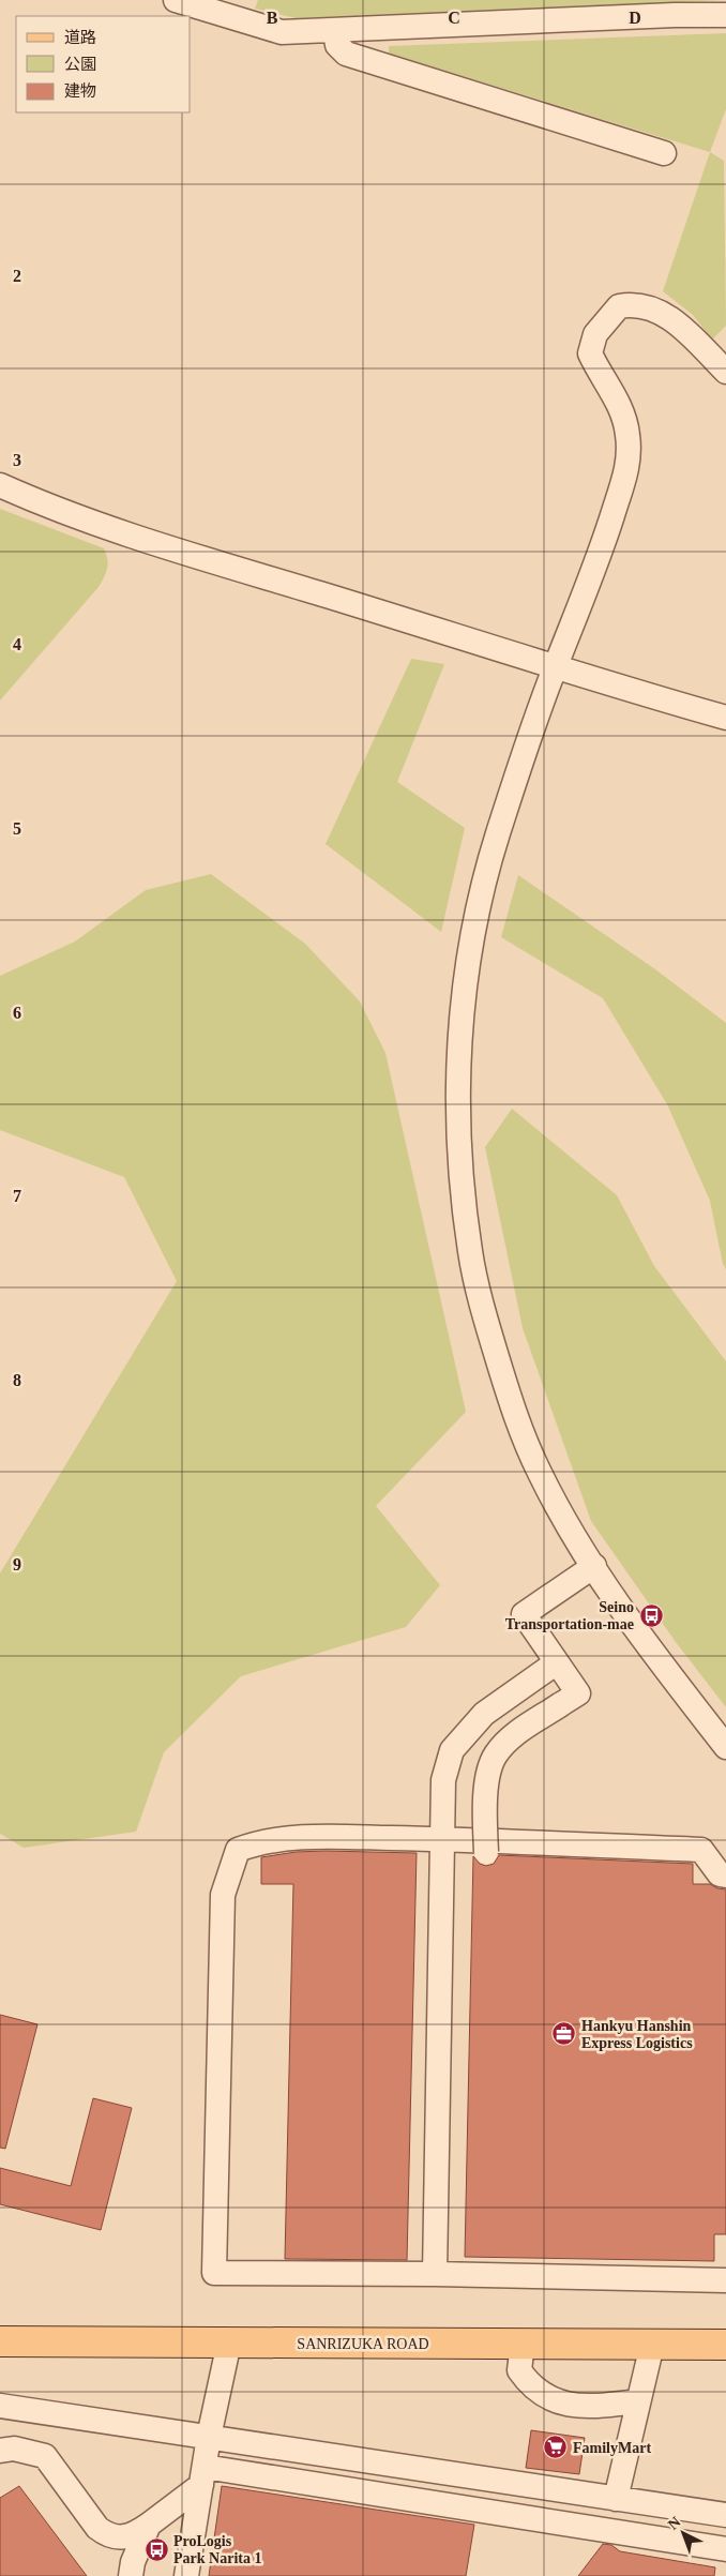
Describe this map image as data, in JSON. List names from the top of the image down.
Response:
{
  "streets": {
    "main road": ["SANRIZUKA ROAD"]
  },
  "places": {
    "bus stop": ["Seino Transportation-mae", "ProLogis Park Narita 1"],
    "office": ["Hankyu Hanshin Express Logistics"],
    "supermarket": ["FamilyMart"]
  },
  "legend": ["道路", "公園", "建物"],
  "north": "top left",
  "grid": {
    "columns": ["B", "C", "D"],
    "rows": [
      "2",
      "3",
      "4",
      "5",
      "6",
      "7",
      "8",
      "9"
    ]
  }
}
